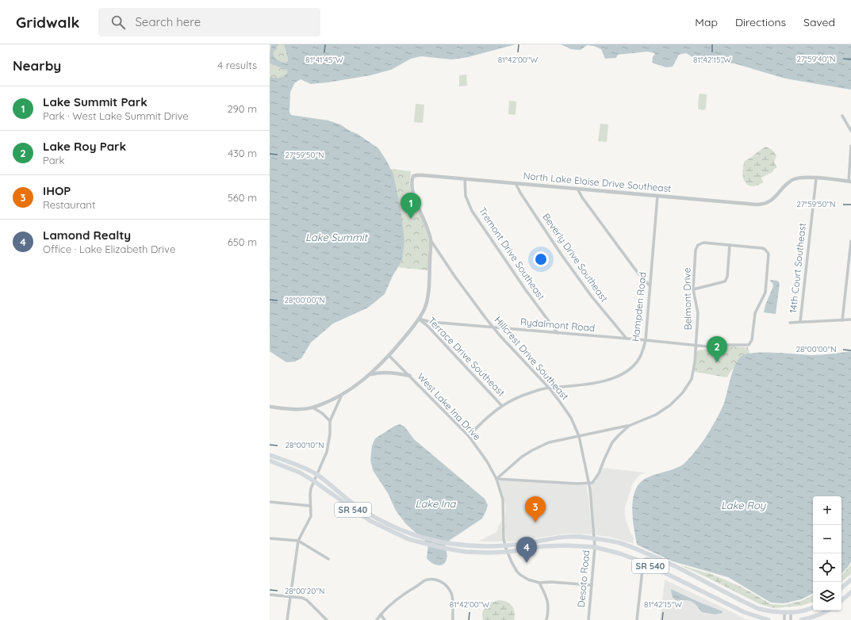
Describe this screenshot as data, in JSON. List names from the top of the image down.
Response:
{
  "streets": {
    "main road": ["SR 540"],
    "street": [
      "North Lake Eloise Drive Southeast",
      "Tremont Drive Southeast",
      "Beverly Drive Southeast",
      "14th Court Southeast",
      "Belmont Drive",
      "Hampden Road",
      "Rydalmont Road",
      "Terrace Drive Southeast",
      "Hillcrest Drive Southeast",
      "West Lake Ina Drive",
      "Desoto Road"
    ]
  },
  "crossings": [
    ["North Lake Eloise Drive Southeast", "Tremont Drive Southeast"],
    ["North Lake Eloise Drive Southeast", "Beverly Drive Southeast"],
    ["North Lake Eloise Drive Southeast", "14th Court Southeast"],
    ["North Lake Eloise Drive Southeast", "Hampden Road"],
    ["North Lake Eloise Drive Southeast", "Hillcrest Drive Southeast"],
    ["Tremont Drive Southeast", "Rydalmont Road"],
    ["Beverly Drive Southeast", "Rydalmont Road"],
    ["Belmont Drive", "Rydalmont Road"],
    ["Hampden Road", "Rydalmont Road"],
    ["Hampden Road", "Terrace Drive Southeast"],
    ["Hampden Road", "Hillcrest Drive Southeast"],
    ["Hampden Road", "West Lake Ina Drive"],
    ["Rydalmont Road", "Terrace Drive Southeast"],
    ["Rydalmont Road", "Hillcrest Drive Southeast"],
    ["Hillcrest Drive Southeast", "SR 540"],
    ["Hillcrest Drive Southeast", "Desoto Road"],
    ["West Lake Ina Drive", "SR 540"],
    ["SR 540", "Desoto Road"]
  ],
  "water": ["Lake Summit", "Lake Ina", "Lake Roy"],
  "page": {
    "header": "Gridwalk",
    "search": "Search here",
    "nav": ["Map", "Directions", "Saved"],
    "heading": ["Nearby", "4 results"],
    "list": [
      {
        "mark": "1",
        "name": "Lake Summit Park",
        "note": "Park · West Lake Summit Drive",
        "value": "290 m"
      },
      {
        "mark": "2",
        "name": "Lake Roy Park",
        "note": "Park",
        "value": "430 m"
      },
      {
        "mark": "3",
        "name": "IHOP",
        "note": "Restaurant",
        "value": "560 m"
      },
      {
        "mark": "4",
        "name": "Lamond Realty",
        "note": "Office · Lake Elizabeth Drive",
        "value": "650 m"
      }
    ],
    "pins": [
      "1",
      "2",
      "3",
      "4"
    ],
    "map_buttons": ["+", "−"]
  },
  "coordinates": [
    "27°59'40\"N",
    "81°41'45\"W",
    "81°42'00\"W",
    "81°42'15\"W",
    "27°59'50\"N",
    "28°00'00\"N",
    "28°00'10\"N",
    "28°00'20\"N"
  ]
}
